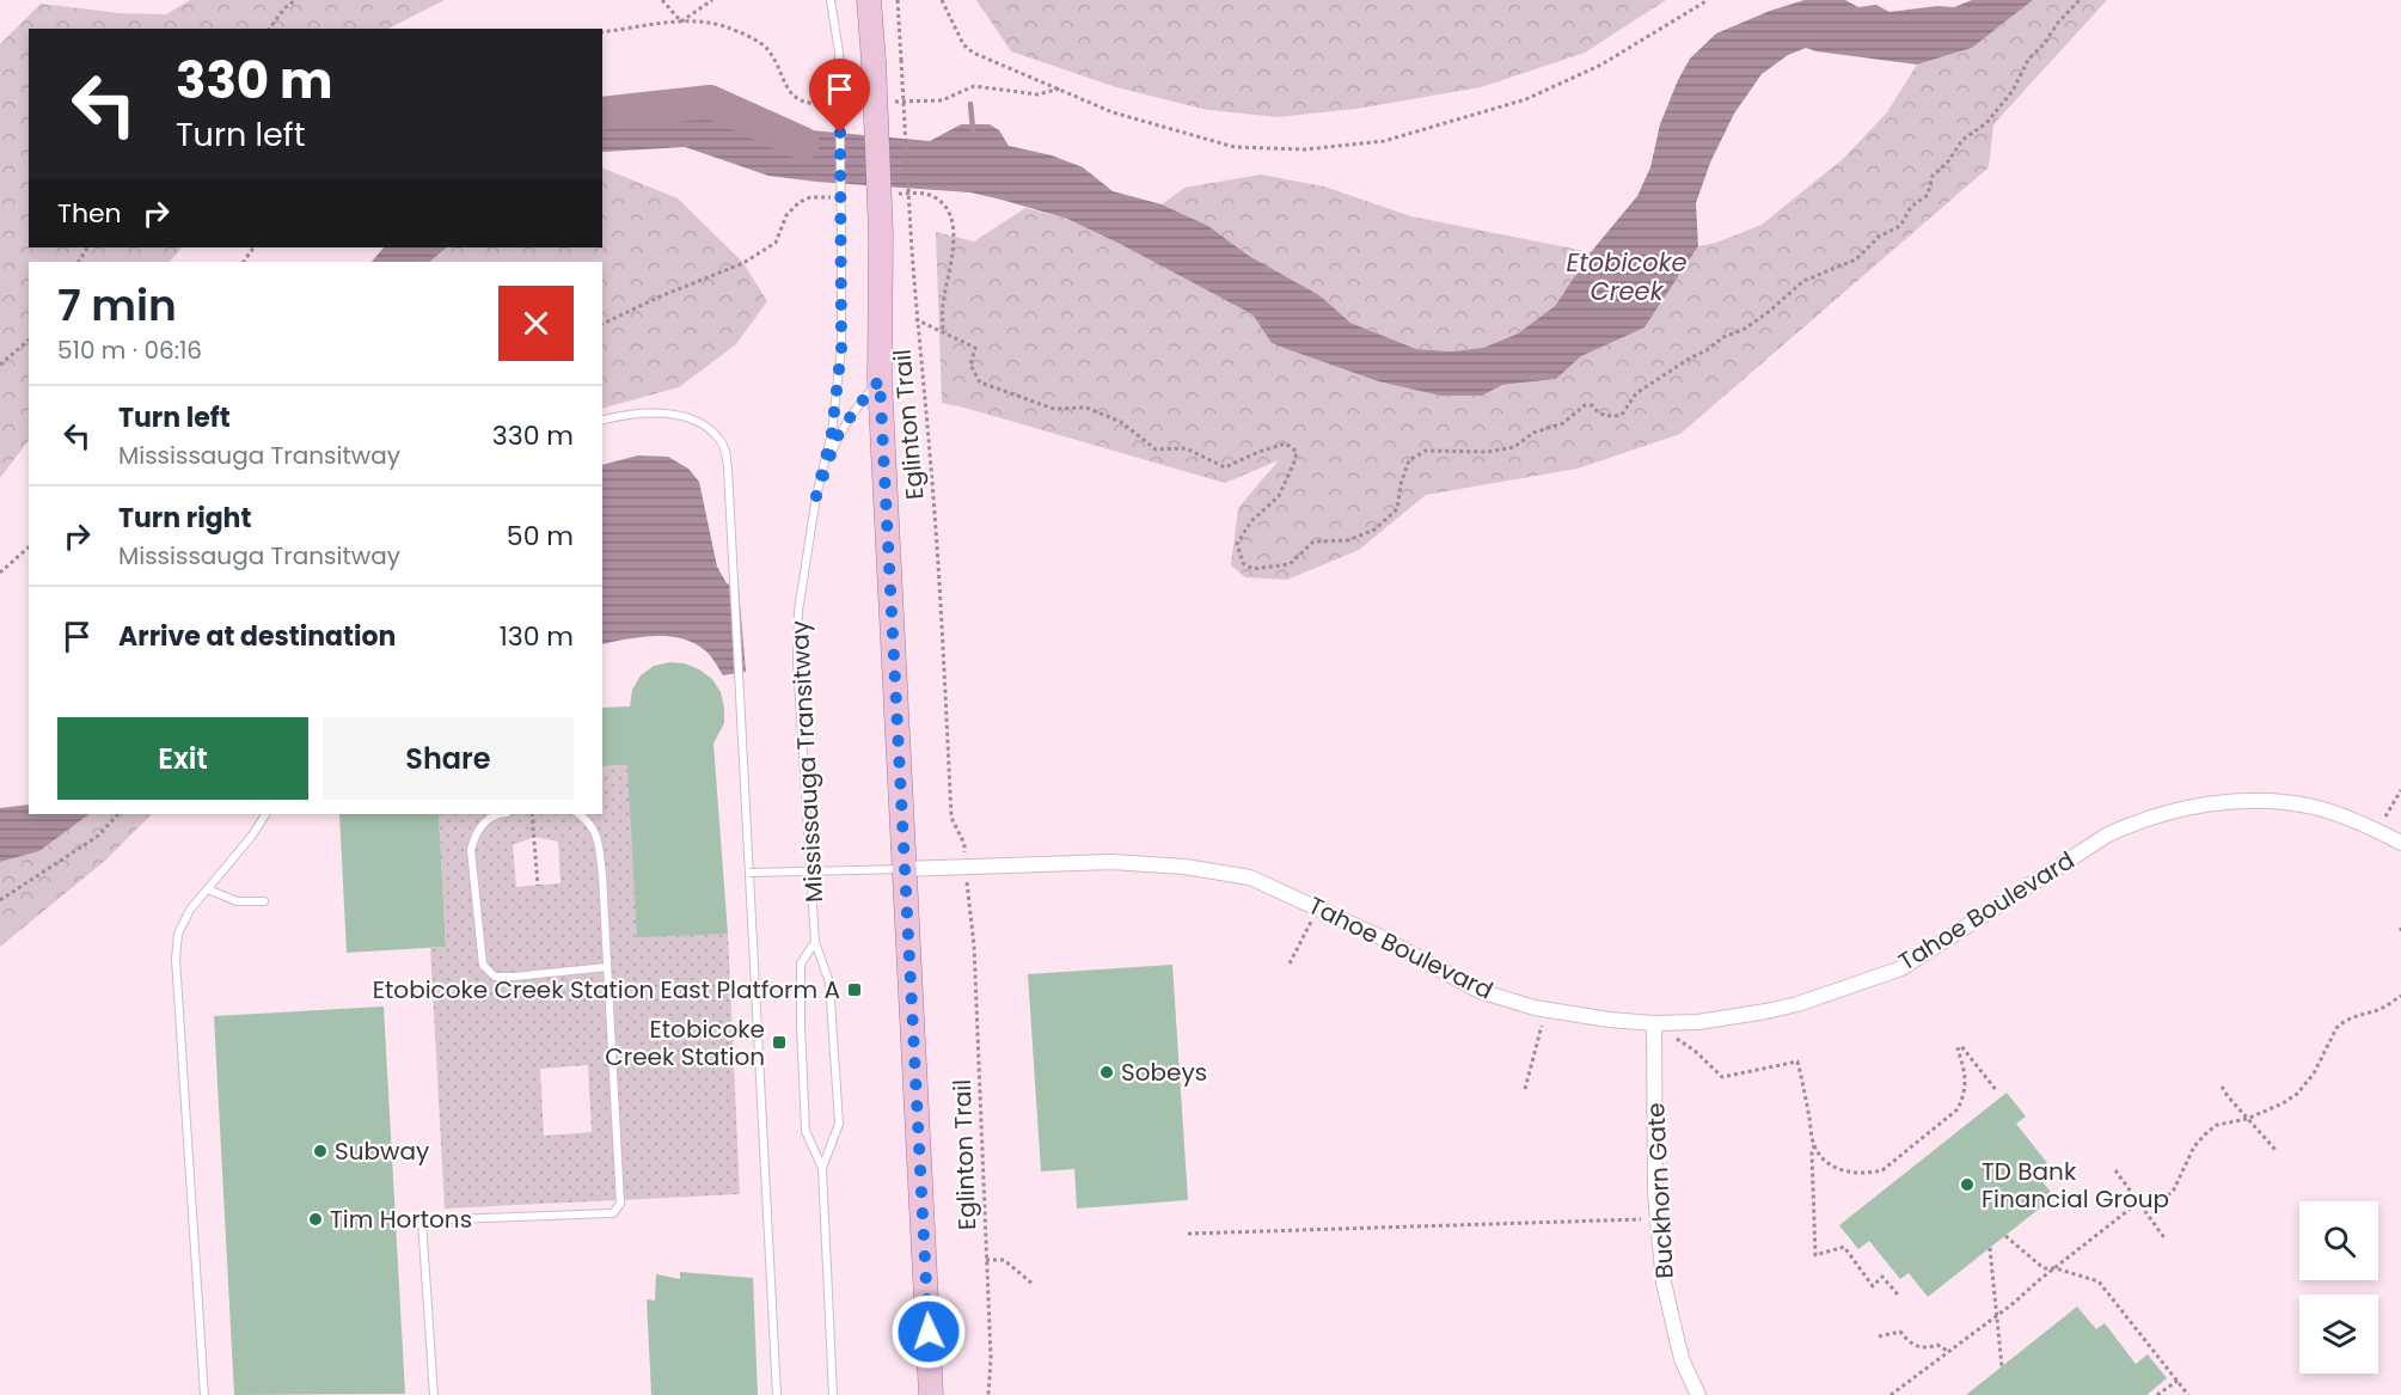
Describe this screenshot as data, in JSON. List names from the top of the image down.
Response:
{
  "streets": {
    "street": ["Tahoe Boulevard", "Buckhorn Gate"],
    "lane": ["Mississauga Transitway"],
    "path": ["Eglinton Trail"]
  },
  "crossings": [
    ["Tahoe Boulevard", "Buckhorn Gate"]
  ],
  "water": ["Etobicoke Creek"],
  "places": {
    "transit": ["Etobicoke Creek Station East Platform A", "Etobicoke Creek Station"],
    "other": [
      "Sobeys",
      "Subway",
      "TD Bank Financial Group",
      "Tim Hortons"
    ]
  },
  "page": {
    "turn": ["330 m", "Turn left"],
    "then": "Then",
    "heading": ["7 min", "510 m · 06:16"],
    "list": [
      {
        "name": "Turn left",
        "note": "Mississauga Transitway",
        "value": "330 m"
      },
      {
        "name": "Turn right",
        "note": "Mississauga Transitway",
        "value": "50 m"
      },
      {
        "name": "Arrive at destination",
        "value": "130 m"
      }
    ],
    "buttons": ["Exit", "Share"]
  }
}
